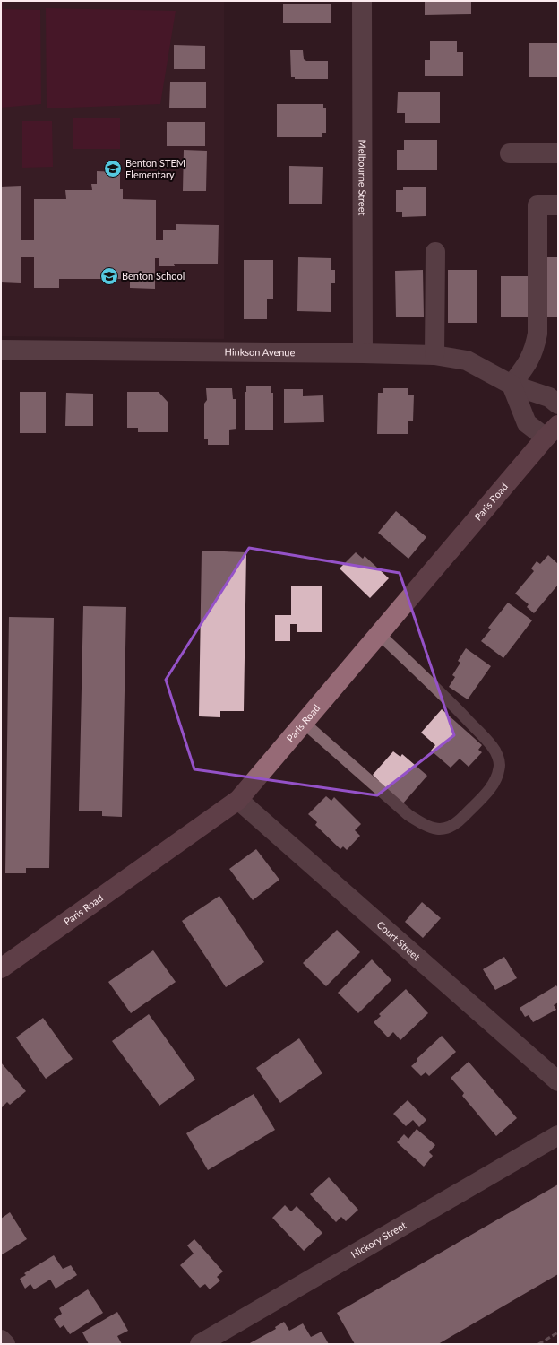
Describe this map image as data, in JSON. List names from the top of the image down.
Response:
{
  "streets": {
    "main road": ["Paris Road"],
    "street": [
      "Melbourne Street",
      "Hinkson Avenue",
      "Court Street",
      "Hickory Street"
    ]
  },
  "crossings": [
    ["Melbourne Street", "Hinkson Avenue"],
    ["Paris Road", "Court Street"]
  ],
  "places": {
    "school or university": ["Benton STEM Elementary", "Benton School"]
  }
}
